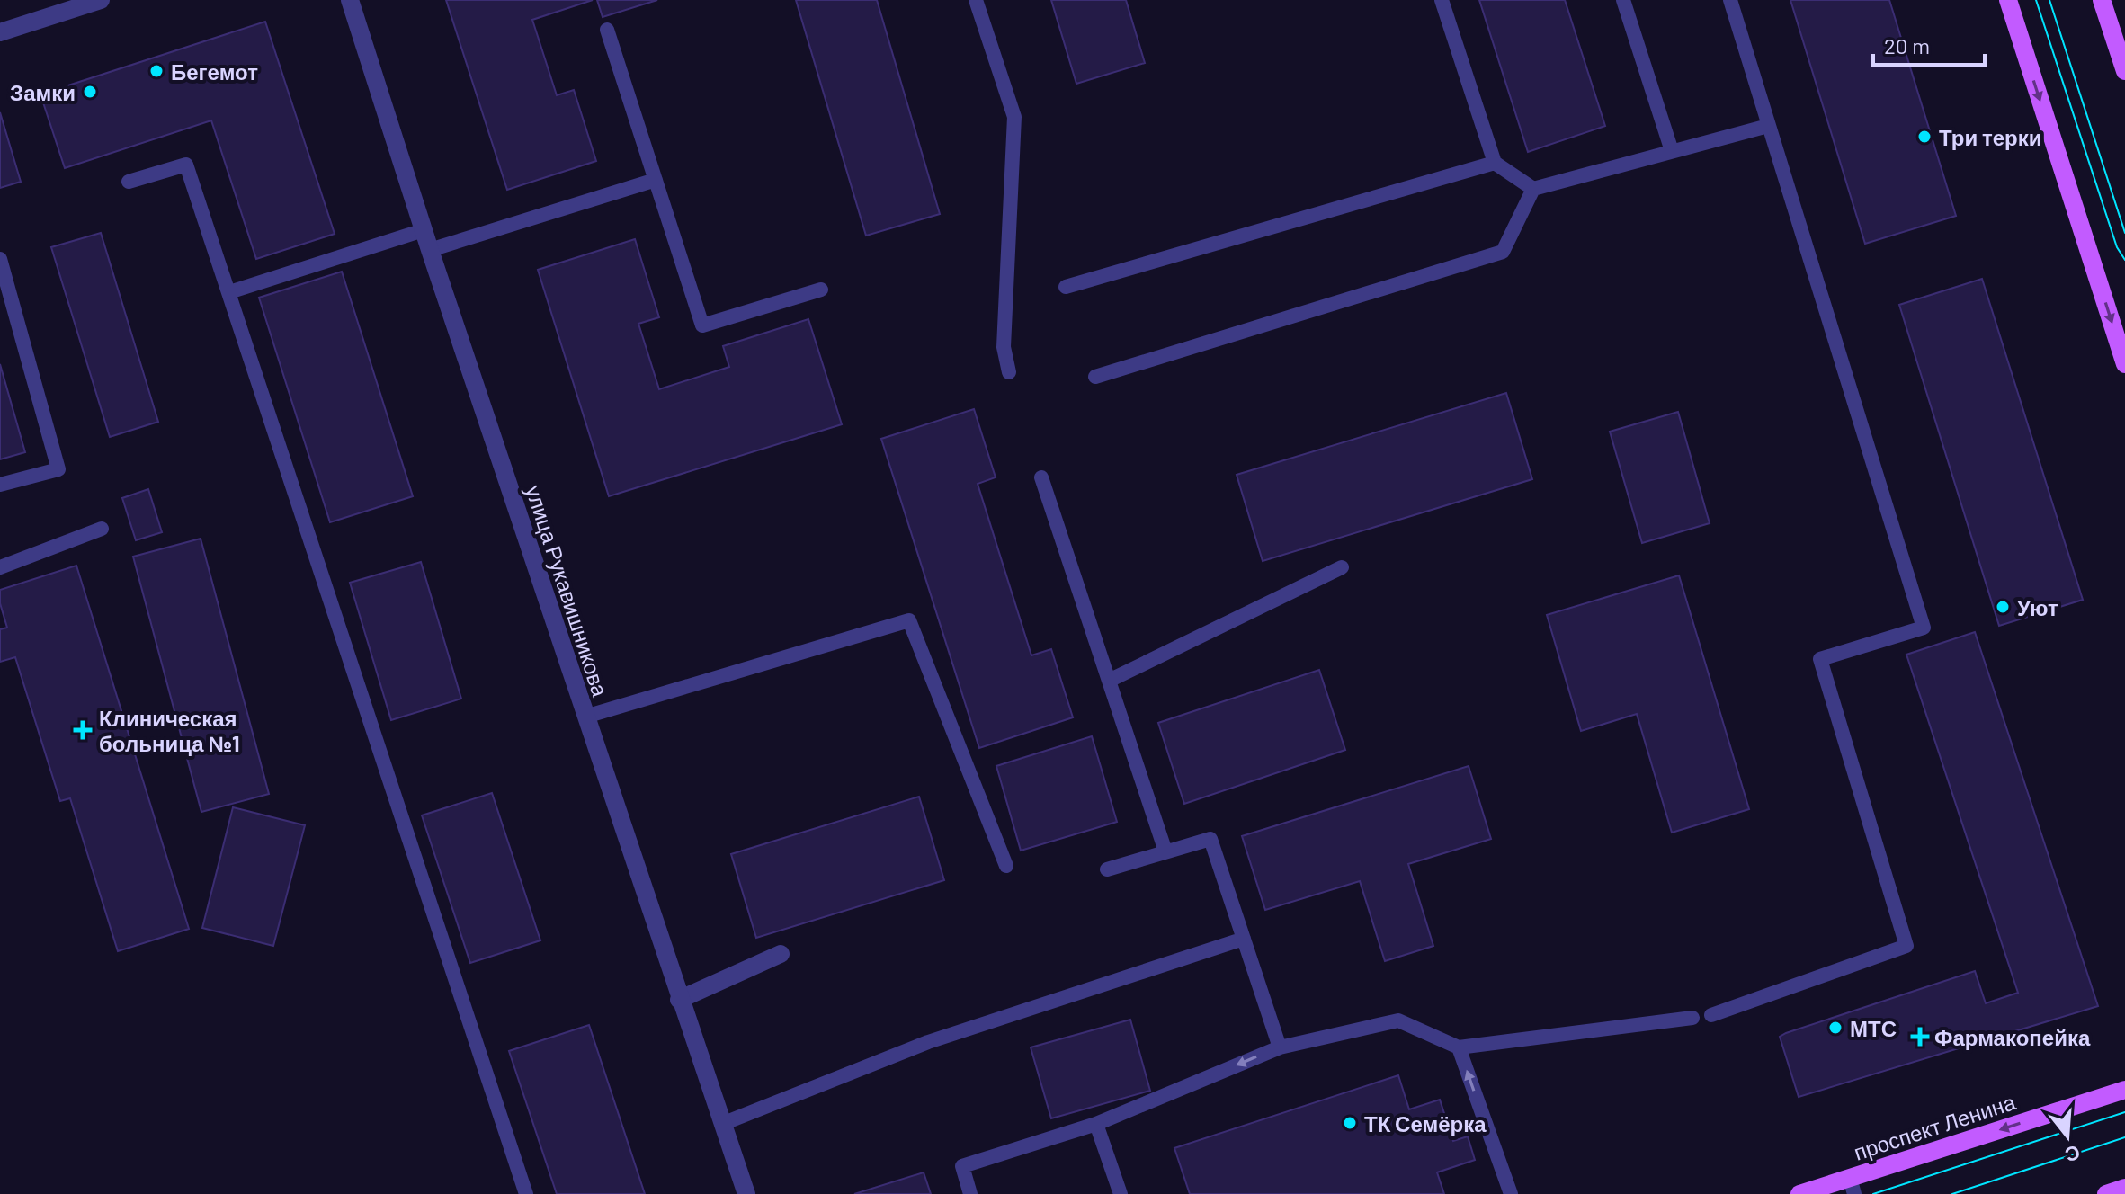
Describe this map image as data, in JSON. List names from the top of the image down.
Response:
{
  "streets": {
    "main road": ["проспект Ленина"],
    "street": ["улица Рукавишникова"]
  },
  "one_way": ["проспект Ленина"],
  "places": {
    "other": [
      "Бегемот",
      "Замки",
      "Три терки",
      "Уют",
      "МТС",
      "ТК Семёрка"
    ],
    "health": ["Клиническая больница №1", "Фармакопейка"]
  },
  "scale_bar": "20 m",
  "north": "bottom"
}
